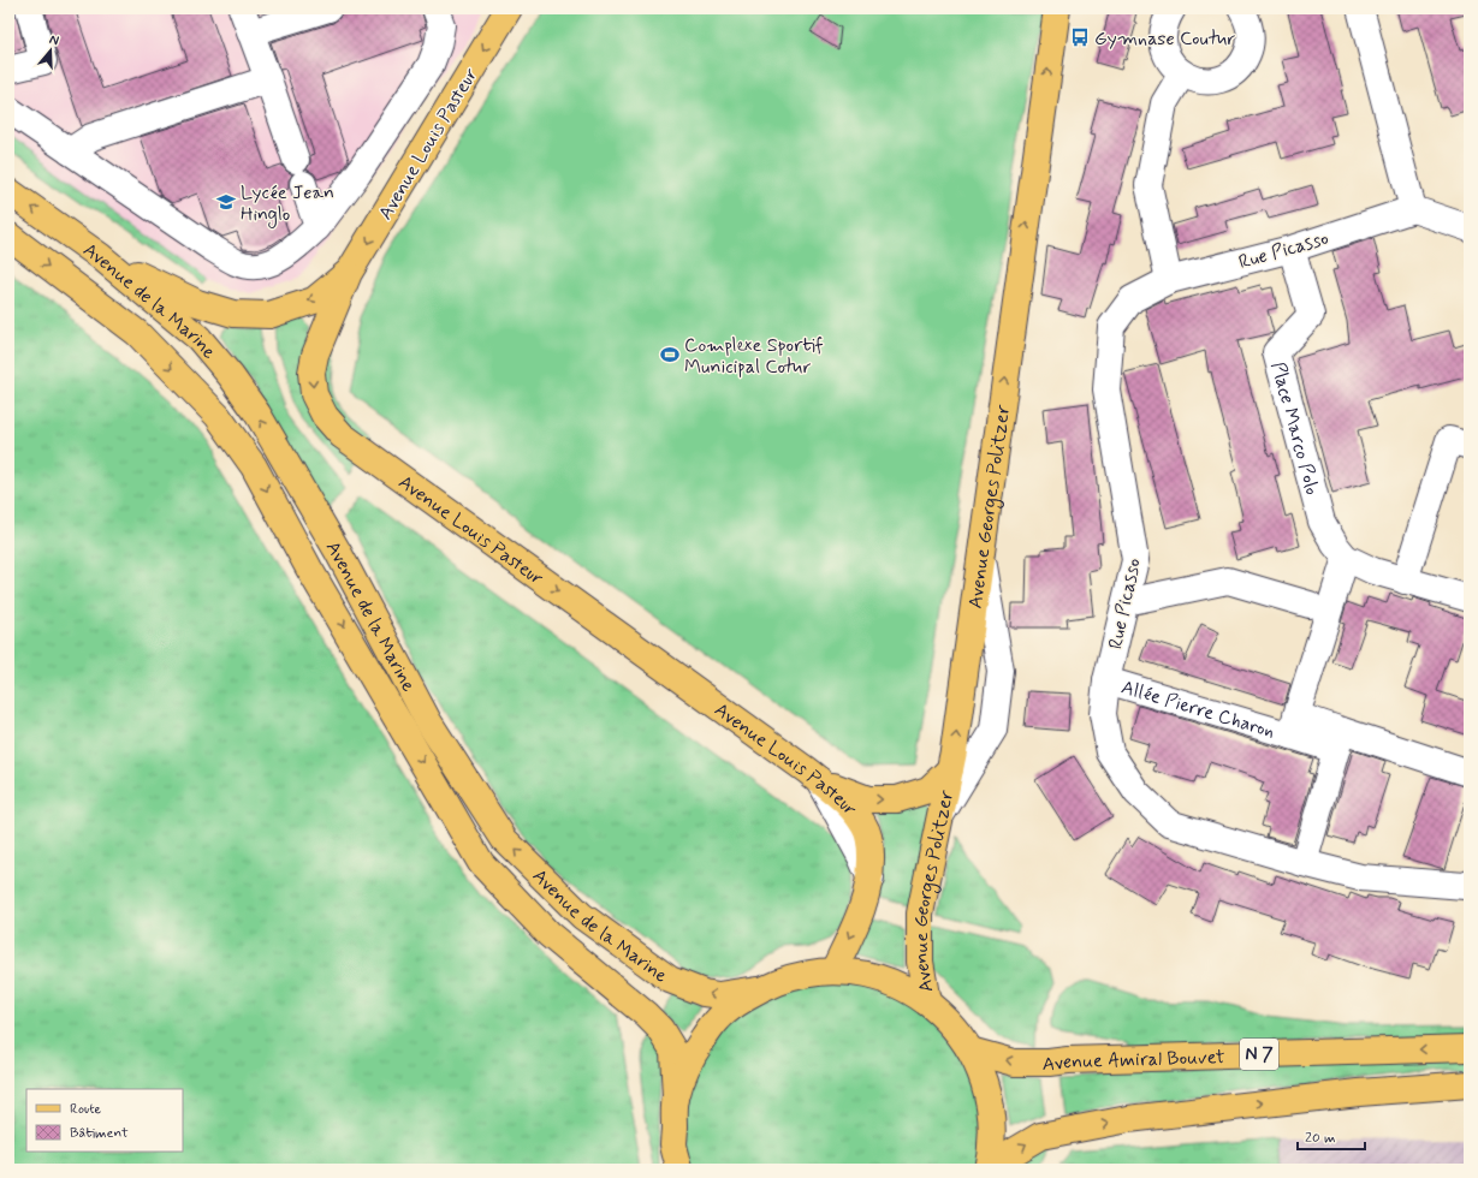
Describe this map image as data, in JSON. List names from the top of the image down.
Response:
{
  "streets": {
    "main road": [
      "Avenue Louis Pasteur",
      "Avenue de la Marine",
      "Avenue Georges Politzer",
      "N 7",
      "Avenue Amiral Bouvet"
    ],
    "street": ["Rue Picasso", "Place Marco Polo", "Allée Pierre Charon"]
  },
  "crossings": [
    ["Rue Picasso", "Place Marco Polo"],
    ["Rue Picasso", "Allée Pierre Charon"]
  ],
  "one_way": ["Avenue Georges Politzer"],
  "places": {
    "bus stop": ["Gymnase Coutur"],
    "school or university": ["Lycée Jean Hinglo"],
    "sports": ["Complexe Sportif Municipal Cotur"]
  },
  "legend": ["Route", "Bâtiment"],
  "scale_bar": "20 m",
  "north": "top"
}
